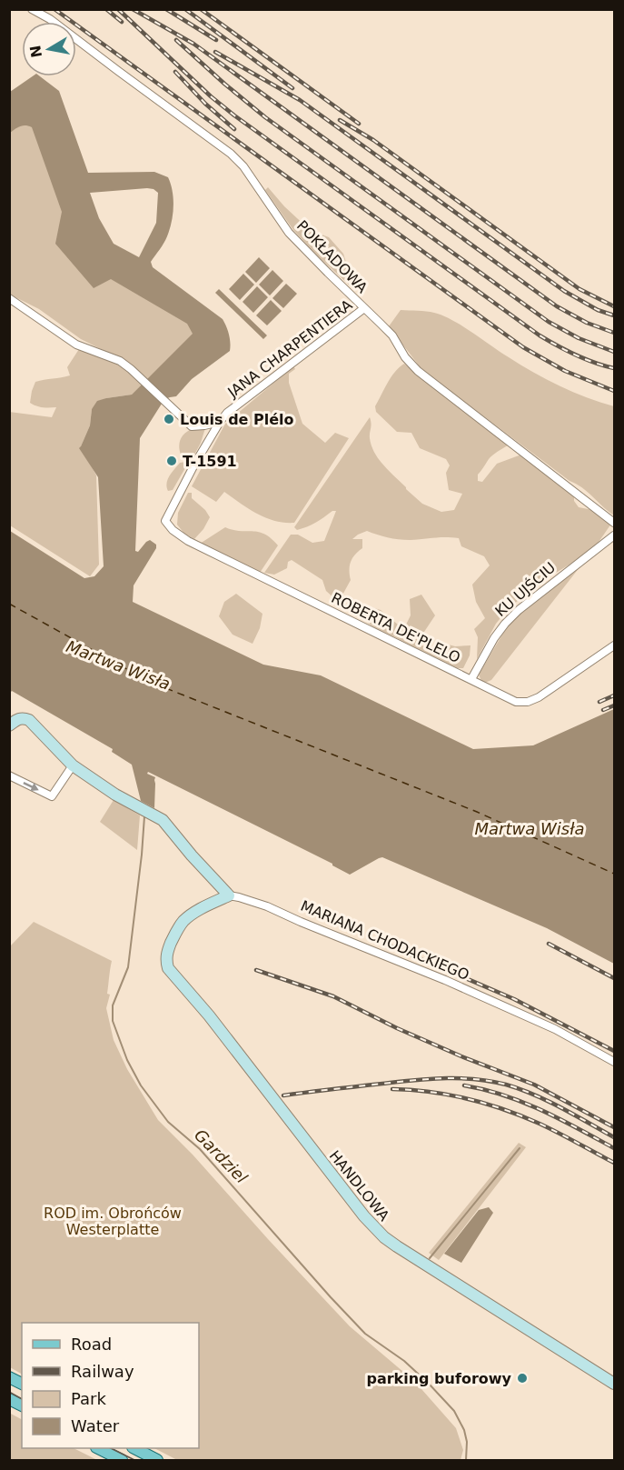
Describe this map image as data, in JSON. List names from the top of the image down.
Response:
{
  "streets": {
    "street": [
      "POKŁADOWA",
      "JANA CHARPENTIERA",
      "KU UJŚCIU",
      "ROBERTA DE'PLELO",
      "MARIANA CHODACKIEGO",
      "HANDLOWA"
    ]
  },
  "crossings": [
    ["POKŁADOWA", "JANA CHARPENTIERA"],
    ["JANA CHARPENTIERA", "ROBERTA DE'PLELO"],
    ["KU UJŚCIU", "ROBERTA DE'PLELO"],
    ["MARIANA CHODACKIEGO", "HANDLOWA"]
  ],
  "water": ["Martwa Wisła", "Gardziel"],
  "parks": ["ROD im. Obrońców Westerplatte"],
  "places": ["Louis de Plélo", "T-1591", "parking buforowy"],
  "legend": [
    "Road",
    "Railway",
    "Park",
    "Water"
  ],
  "north": "left"
}
